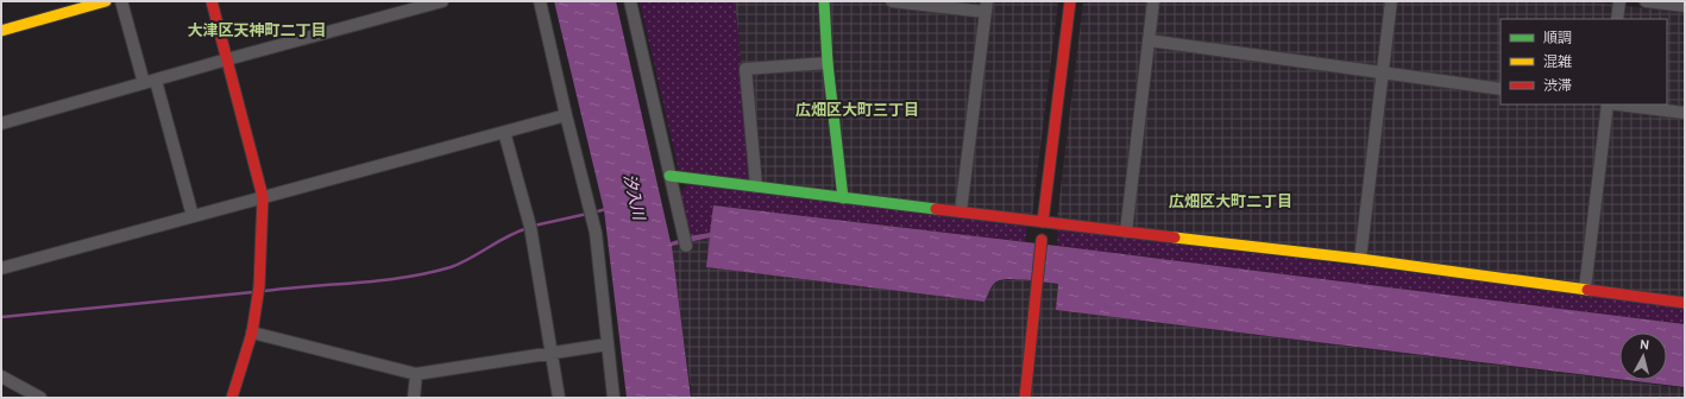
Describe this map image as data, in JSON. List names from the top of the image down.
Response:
{
  "districts": ["大津区天神町二丁目", "広畑区大町三丁目", "広畑区大町二丁目"],
  "water": ["汐入川"],
  "legend": ["順調", "混雑", "渋滞"],
  "north": "top"
}
